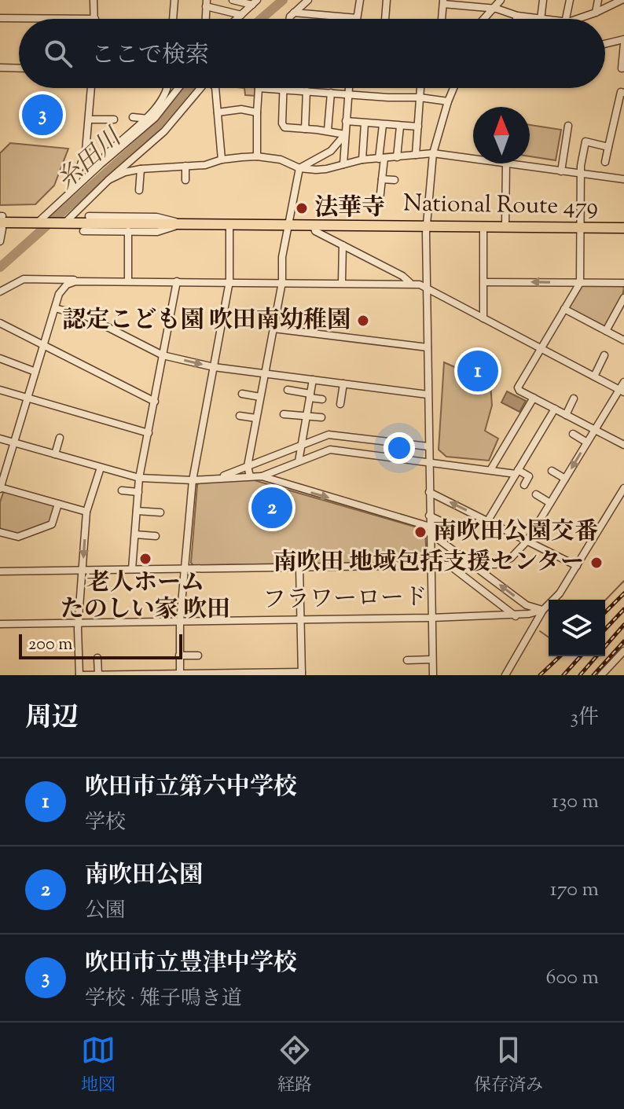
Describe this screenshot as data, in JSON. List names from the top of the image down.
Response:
{
  "streets": {
    "highway": ["National Route 479"],
    "street": ["フラワーロード"]
  },
  "water": ["糸田川"],
  "places": [
    "法華寺",
    "認定こども園 吹田南幼稚園",
    "南吹田公園交番",
    "老人ホーム たのしい家 吹田",
    "南吹田 地域包括支援センター"
  ],
  "scale_bar": "200 m",
  "north": "top",
  "page": {
    "search": "ここで検索",
    "pins": ["3", "1", "2"],
    "scale": "200 m",
    "heading": ["周辺", "3件"],
    "list": [
      {
        "mark": "1",
        "name": "吹田市立第六中学校",
        "note": "学校",
        "value": "130 m"
      },
      {
        "mark": "2",
        "name": "南吹田公園",
        "note": "公園",
        "value": "170 m"
      },
      {
        "mark": "3",
        "name": "吹田市立豊津中学校",
        "note": "学校 · 雉子鳴き道",
        "value": "600 m"
      }
    ],
    "nav": ["地図", "経路", "保存済み"]
  }
}
